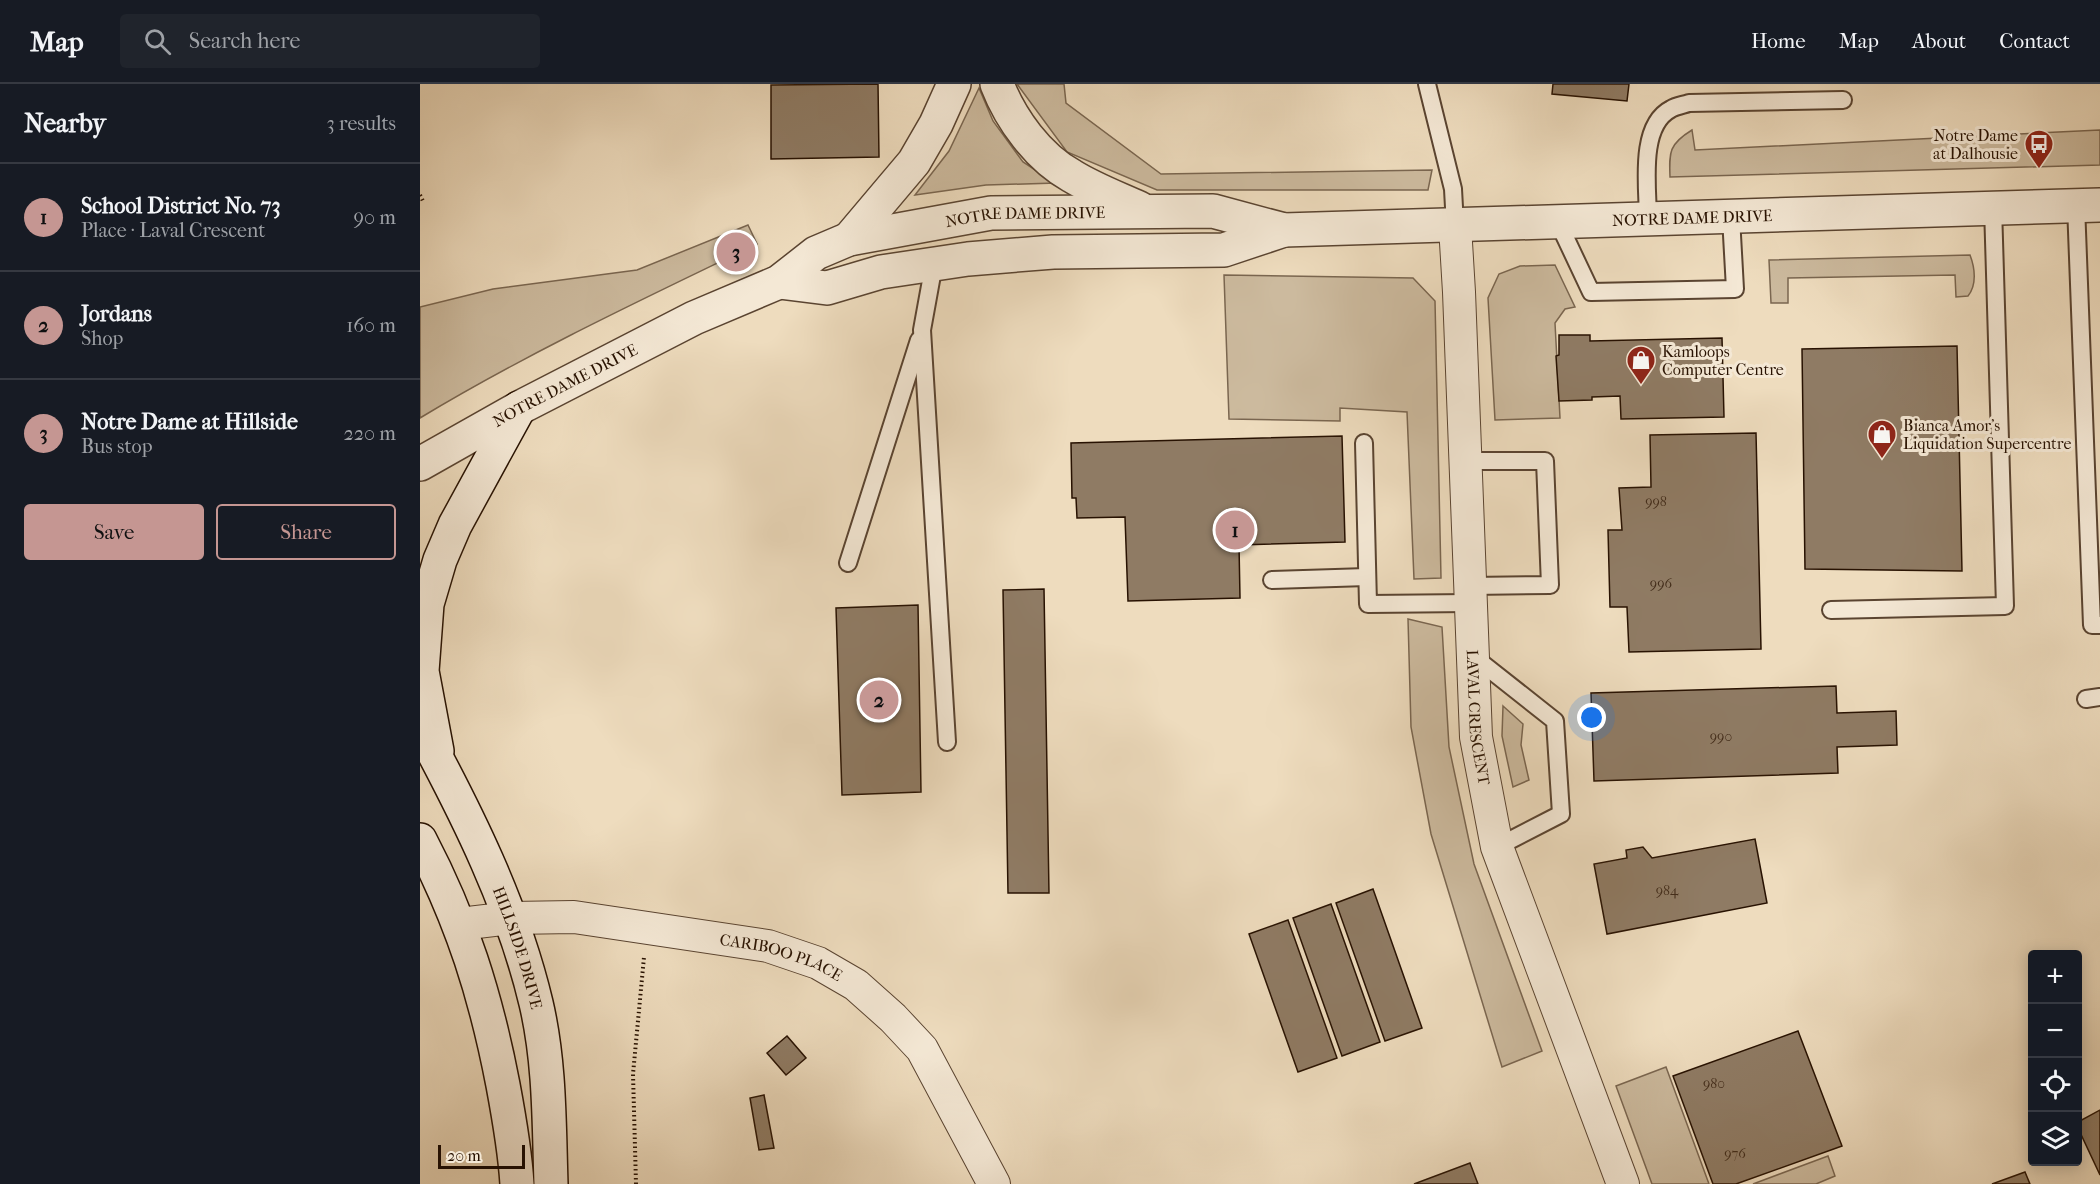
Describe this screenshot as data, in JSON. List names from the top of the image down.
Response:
{
  "streets": {
    "street": [
      "NOTRE DAME DRIVE",
      "LAVAL CRESCENT",
      "HILLSIDE DRIVE",
      "CARIBOO PLACE"
    ]
  },
  "crossings": [
    ["NOTRE DAME DRIVE", "LAVAL CRESCENT"],
    ["HILLSIDE DRIVE", "CARIBOO PLACE"]
  ],
  "places": {
    "bus stop": ["Notre Dame at Dalhousie"],
    "shop": ["Kamloops Computer Centre", "Bianca Amor's Liquidation Supercentre"]
  },
  "house_numbers": [
    "998",
    "996",
    "990",
    "984",
    "980",
    "976"
  ],
  "scale_bar": "20 m",
  "page": {
    "header": "Map",
    "search": "Search here",
    "nav": [
      "Home",
      "Map",
      "About",
      "Contact"
    ],
    "heading": ["Nearby", "3 results"],
    "list": [
      {
        "mark": "1",
        "name": "School District No. 73",
        "note": "Place · Laval Crescent",
        "value": "90 m"
      },
      {
        "mark": "2",
        "name": "Jordans",
        "note": "Shop",
        "value": "160 m"
      },
      {
        "mark": "3",
        "name": "Notre Dame at Hillside",
        "note": "Bus stop",
        "value": "220 m"
      }
    ],
    "pins": ["3", "1", "2"],
    "buttons": ["Save", "Share"],
    "map_buttons": ["+", "−"],
    "scale": "20 m"
  }
}
